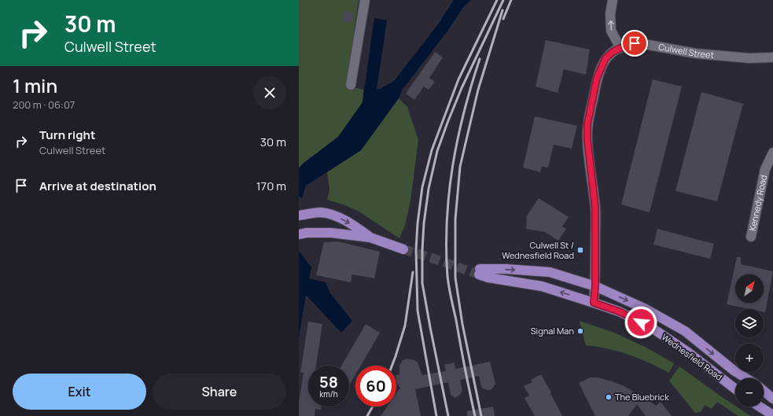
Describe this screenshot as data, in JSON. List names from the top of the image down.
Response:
{
  "streets": {
    "main road": ["Wednesfield Road"],
    "street": ["Culwell Street", "Kennedy Road"]
  },
  "crossings": [
    ["Culwell Street", "Wednesfield Road"]
  ],
  "places": {
    "transit": ["Culwell St / Wednesfield Road"],
    "other": ["Signal Man", "The Bluebrick"]
  },
  "north": "top right",
  "page": {
    "turn": ["30 m", "Culwell Street"],
    "heading": ["1 min", "200 m · 06:07"],
    "list": [
      {
        "name": "Turn right",
        "note": "Culwell Street",
        "value": "30 m"
      },
      {
        "name": "Arrive at destination",
        "value": "170 m"
      }
    ],
    "map_buttons": ["+", "−"],
    "speed": "58 km/h",
    "limit": "60",
    "buttons": ["Exit", "Share"]
  }
}
